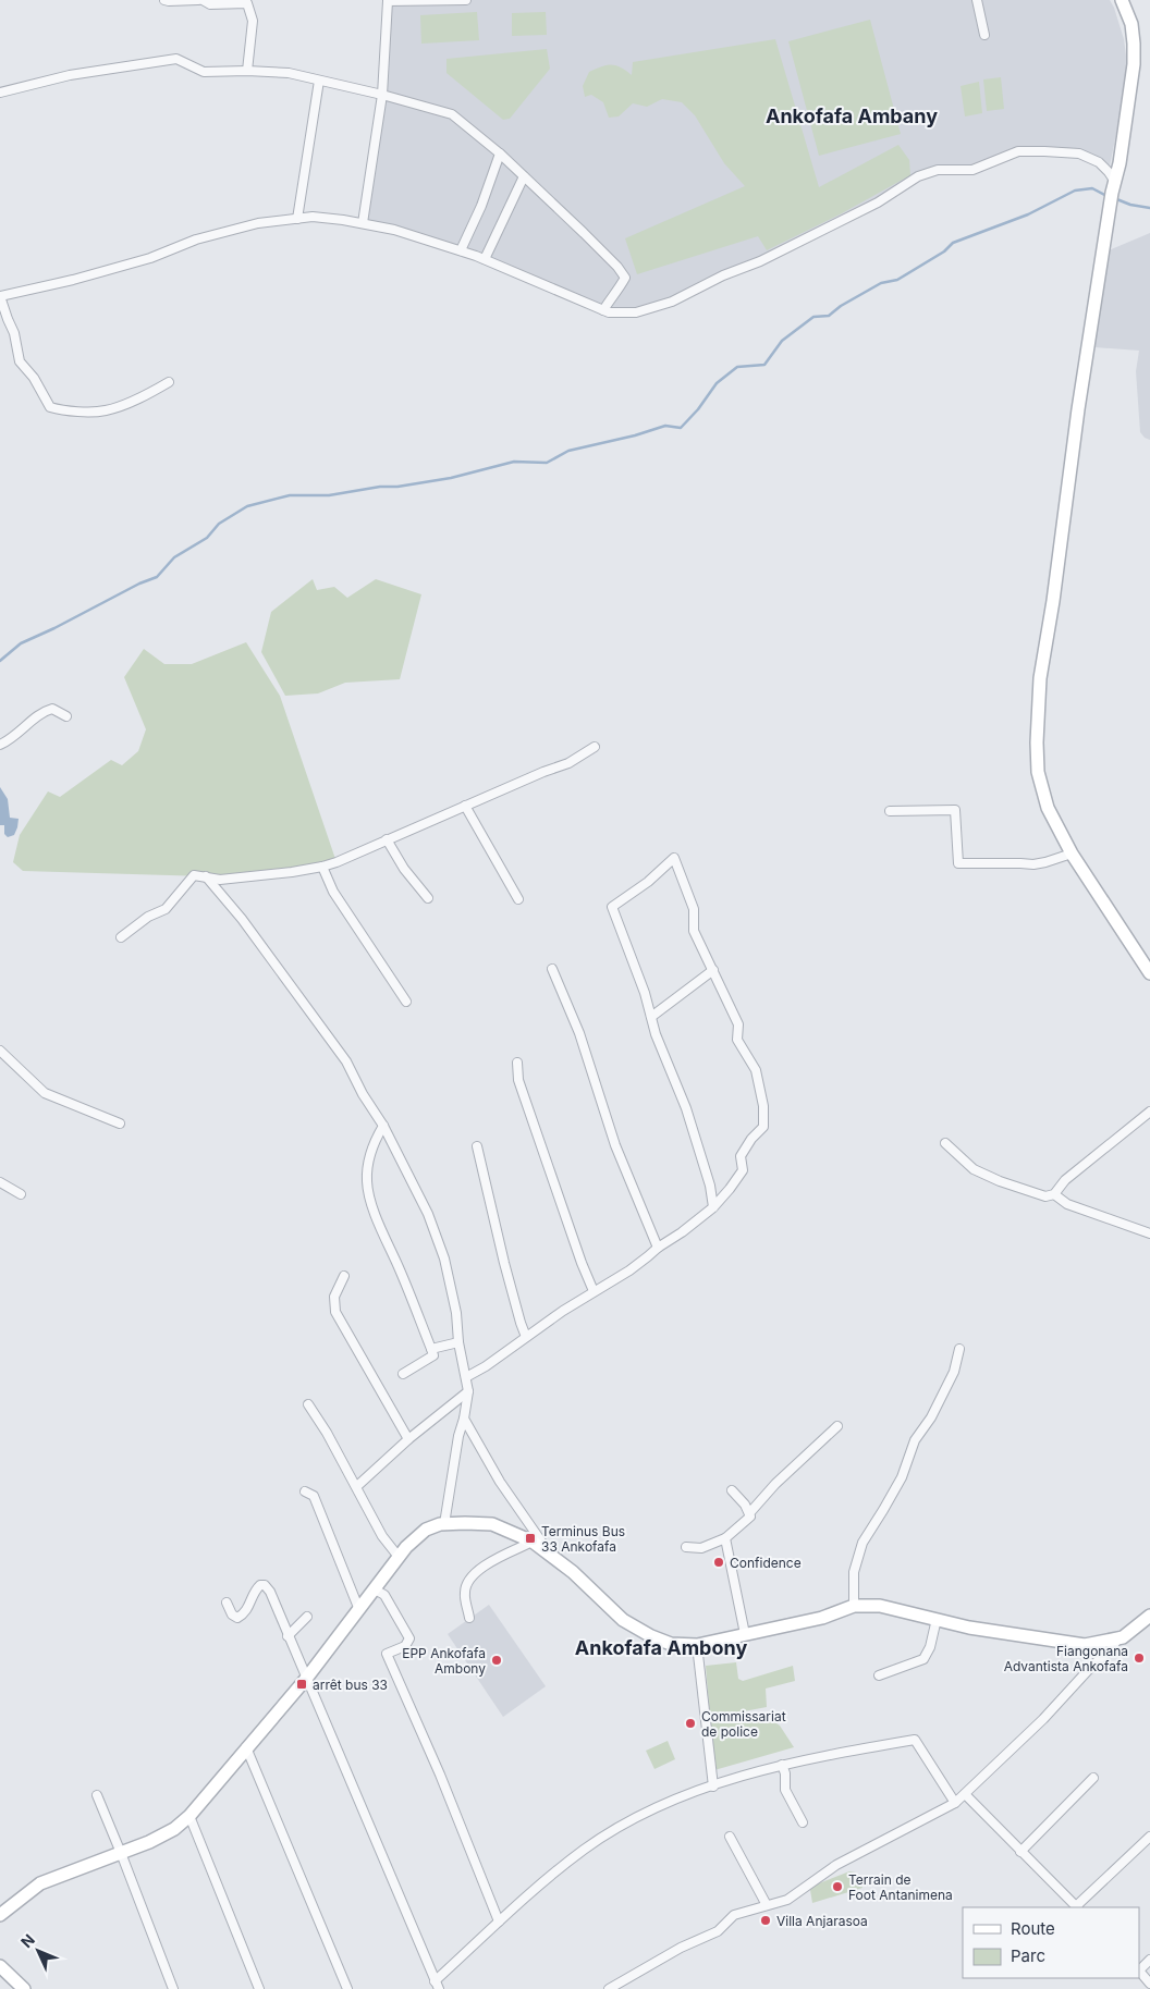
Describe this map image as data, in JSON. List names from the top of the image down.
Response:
{
  "districts": ["Ankofafa Ambany", "Ankofafa Ambony"],
  "places": {
    "transit": ["Terminus Bus 33 Ankofafa", "arrêt bus 33"],
    "other": [
      "Confidence",
      "Fiangonana Advantista Ankofafa",
      "EPP Ankofafa Ambony",
      "Commissariat de police",
      "Terrain de Foot Antanimena",
      "Villa Anjarasoa"
    ]
  },
  "legend": ["Route", "Parc"],
  "north": "top left"
}
